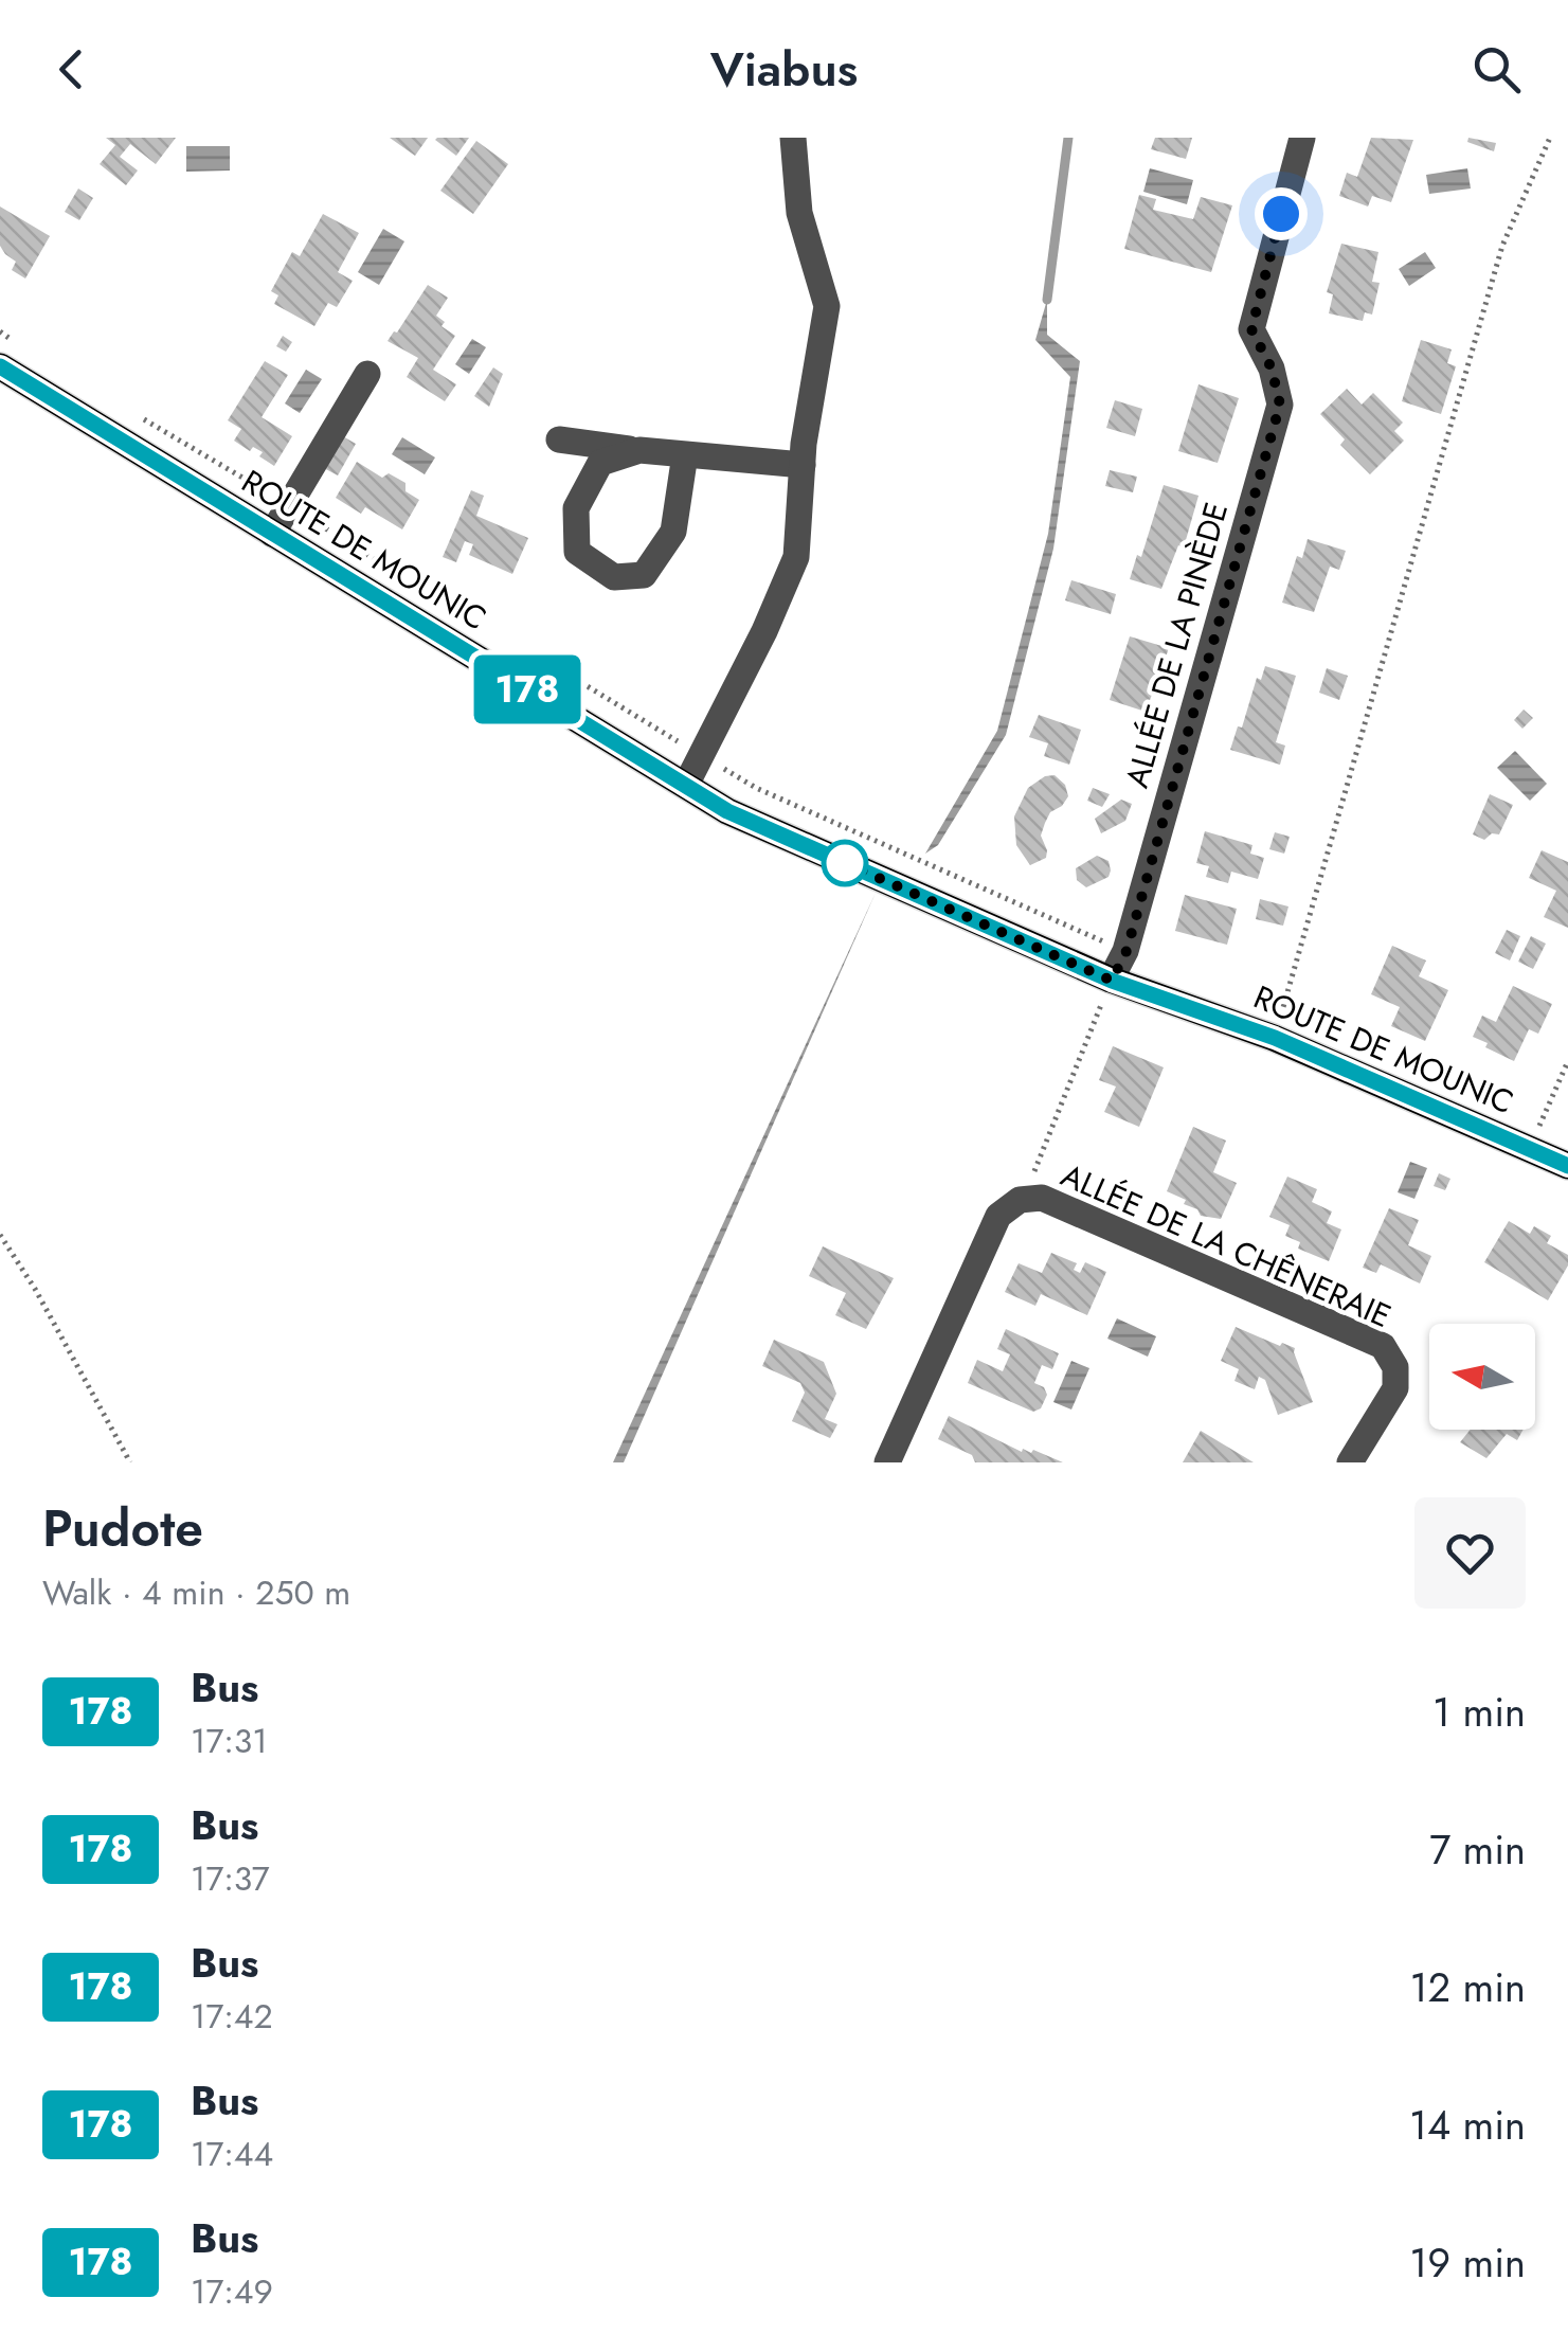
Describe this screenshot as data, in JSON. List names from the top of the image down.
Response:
{
  "streets": {
    "main road": ["ROUTE DE MOUNIC"],
    "street": ["ALLÉE DE LA PINÈDE", "ALLÉE DE LA CHÊNERAIE"]
  },
  "crossings": [
    ["ROUTE DE MOUNIC", "ALLÉE DE LA PINÈDE"]
  ],
  "lines": ["bus line 178"],
  "north": "left",
  "page": {
    "header": "Viabus",
    "on_map": "178",
    "heading": ["Pudote", "Walk · 4 min · 250 m"],
    "list": [
      {
        "mark": "178",
        "name": "Bus",
        "note": "17:31",
        "value": "1 min"
      },
      {
        "mark": "178",
        "name": "Bus",
        "note": "17:37",
        "value": "7 min"
      },
      {
        "mark": "178",
        "name": "Bus",
        "note": "17:42",
        "value": "12 min"
      },
      {
        "mark": "178",
        "name": "Bus",
        "note": "17:44",
        "value": "14 min"
      },
      {
        "mark": "178",
        "name": "Bus",
        "note": "17:49",
        "value": "19 min"
      }
    ]
  }
}
